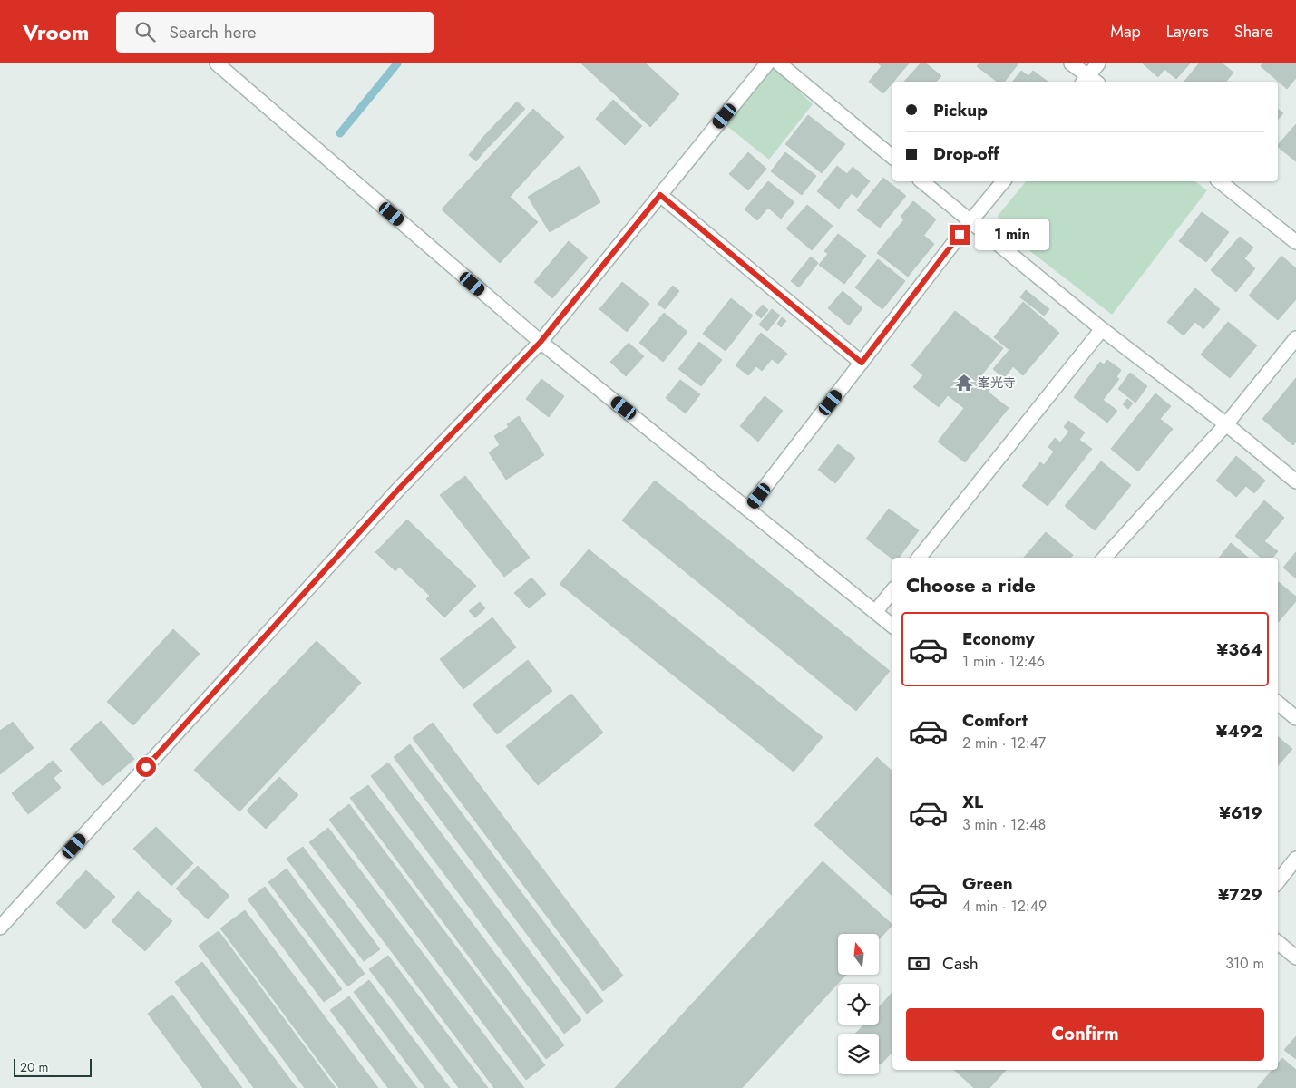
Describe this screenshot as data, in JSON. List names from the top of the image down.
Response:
{
  "places": {
    "temple": ["峯光寺"]
  },
  "scale_bar": "20 m",
  "north": "top",
  "page": {
    "header": "Vroom",
    "search": "Search here",
    "nav": ["Map", "Layers", "Share"],
    "banner": ["Pickup", "Drop-off"],
    "bubble": "1 min",
    "heading": "Choose a ride",
    "list": [
      {
        "name": "Economy",
        "note": "1 min · 12:46",
        "value": "¥364"
      },
      {
        "name": "Comfort",
        "note": "2 min · 12:47",
        "value": "¥492"
      },
      {
        "name": "XL",
        "note": "3 min · 12:48",
        "value": "¥619"
      },
      {
        "name": "Green",
        "note": "4 min · 12:49",
        "value": "¥729"
      }
    ],
    "pay": ["Cash", "310 m"],
    "buttons": "Confirm",
    "scale": "20 m"
  }
}
